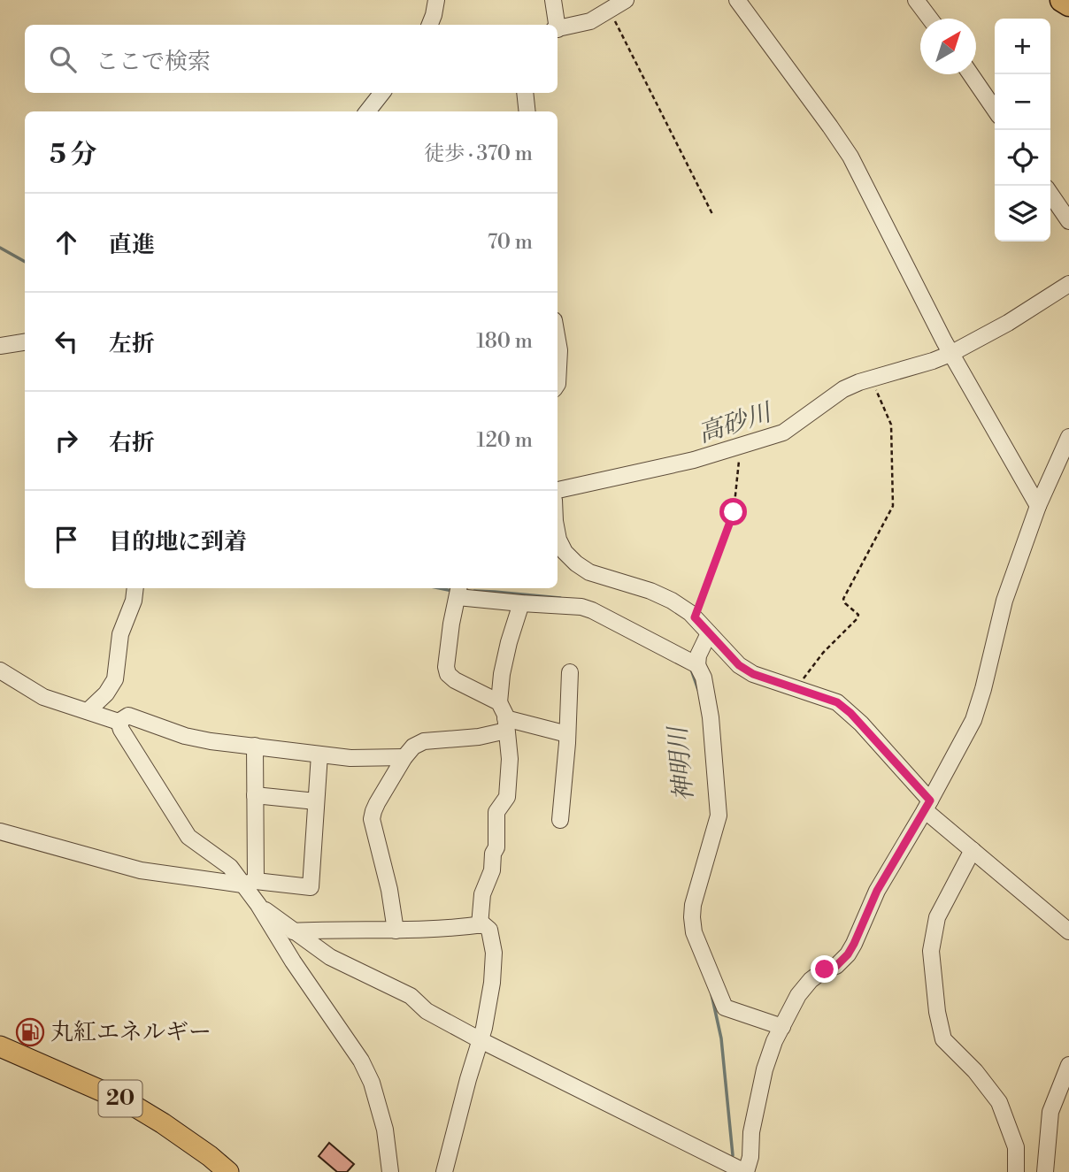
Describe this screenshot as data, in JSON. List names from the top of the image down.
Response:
{
  "streets": {
    "main road": ["20"]
  },
  "water": ["高砂川", "神明川"],
  "places": {
    "fuel station": ["丸紅エネルギー"]
  },
  "north": "top right",
  "page": {
    "map_buttons": ["+", "−"],
    "search": "ここで検索",
    "heading": ["5 分", "徒歩 · 370 m"],
    "list": [
      ["直進", "70 m"],
      ["左折", "180 m"],
      ["右折", "120 m"],
      "目的地に到着"
    ]
  }
}
